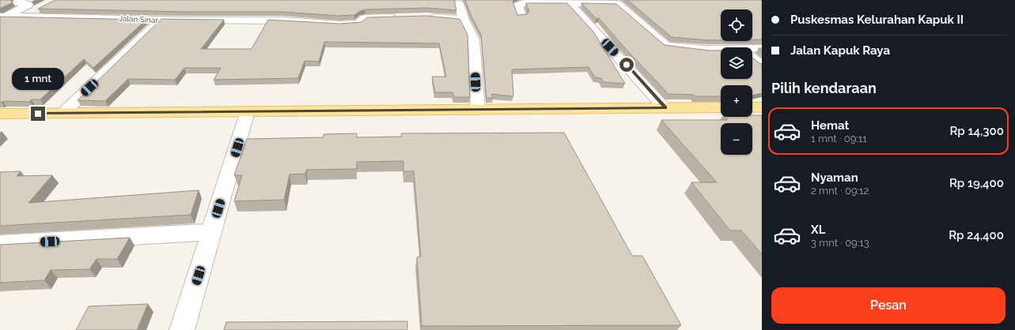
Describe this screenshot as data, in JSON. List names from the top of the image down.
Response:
{
  "streets": {
    "street": ["Jalan Sinar"]
  },
  "page": {
    "banner": ["Puskesmas Kelurahan Kapuk II", "Jalan Kapuk Raya"],
    "map_buttons": ["+", "−"],
    "bubble": "1 mnt",
    "heading": "Pilih kendaraan",
    "list": [
      {
        "name": "Hemat",
        "note": "1 mnt · 09:11",
        "value": "Rp 14,300"
      },
      {
        "name": "Nyaman",
        "note": "2 mnt · 09:12",
        "value": "Rp 19,400"
      },
      {
        "name": "XL",
        "note": "3 mnt · 09:13",
        "value": "Rp 24,400"
      }
    ],
    "buttons": "Pesan"
  }
}
